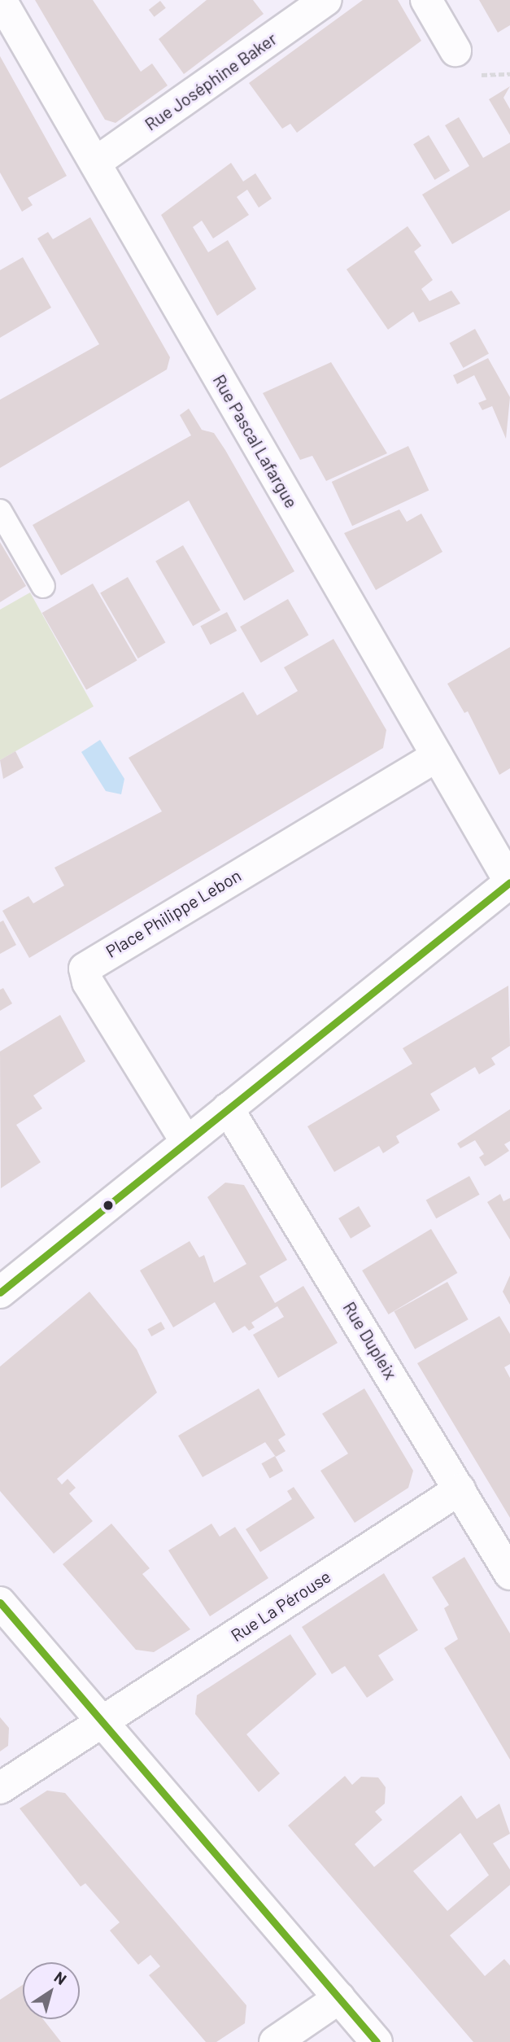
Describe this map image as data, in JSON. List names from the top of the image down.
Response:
{
  "streets": {
    "street": [
      "Rue Joséphine Baker",
      "Rue Pascal Lafargue",
      "Place Philippe Lebon",
      "Rue Dupleix",
      "Rue La Pérouse"
    ]
  },
  "crossings": [
    ["Rue Joséphine Baker", "Rue Pascal Lafargue"],
    ["Rue Pascal Lafargue", "Place Philippe Lebon"],
    ["Rue Dupleix", "Rue La Pérouse"]
  ],
  "north": "top right"
}
